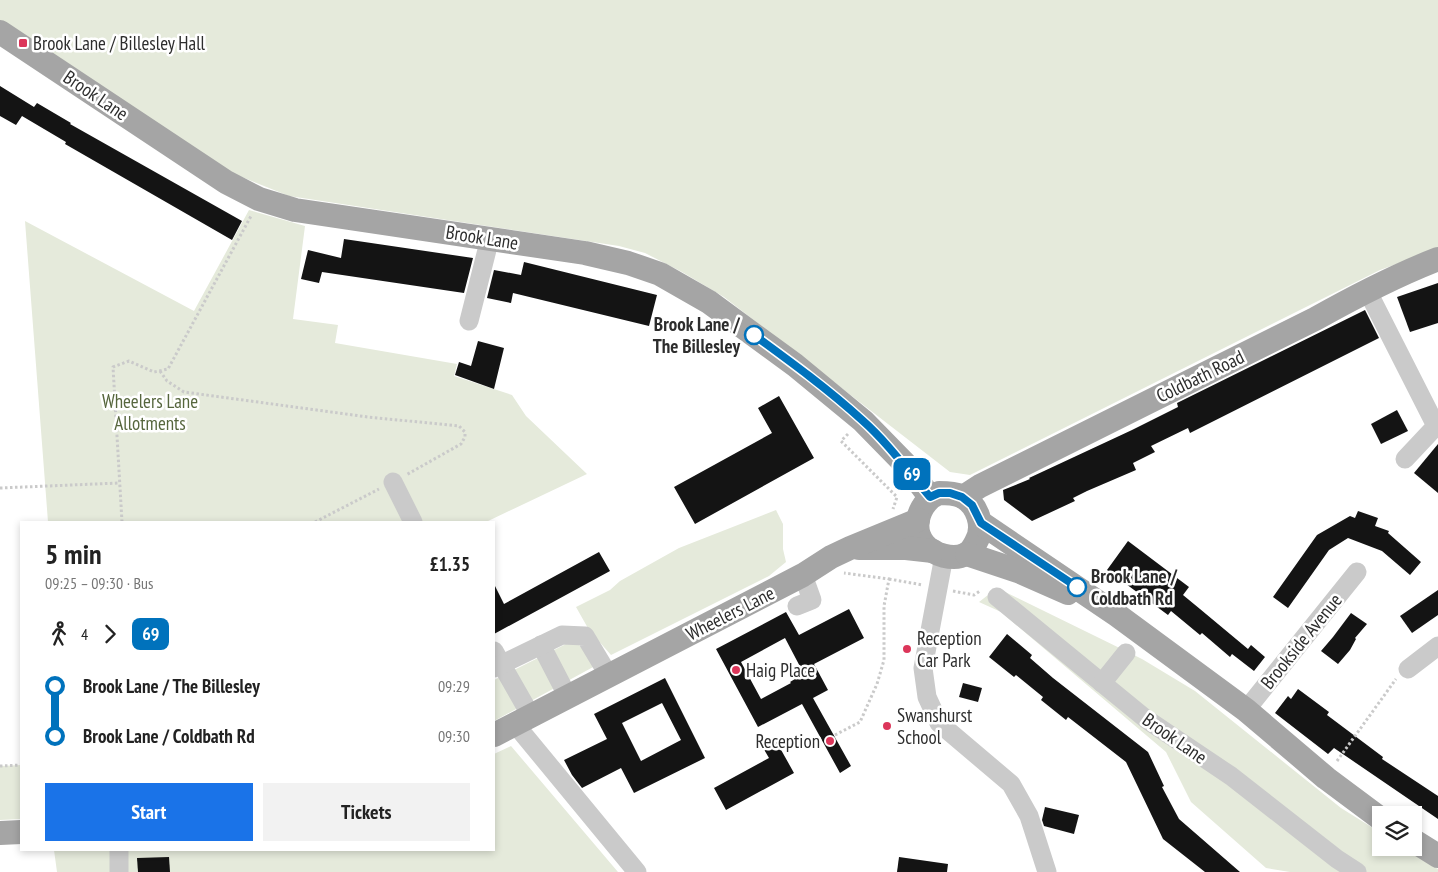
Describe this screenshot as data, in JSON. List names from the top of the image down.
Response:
{
  "streets": {
    "main road": ["Brook Lane", "Coldbath Road", "Wheelers Lane"],
    "street": ["Brookside Avenue"]
  },
  "crossings": [
    ["Brook Lane", "Coldbath Road"],
    ["Brook Lane", "Wheelers Lane"],
    ["Coldbath Road", "Wheelers Lane"]
  ],
  "parks": ["Wheelers Lane Allotments"],
  "places": {
    "transit": ["Brook Lane / Billesley Hall"],
    "other": [
      "Brook Lane / The Billesley",
      "Brook Lane / Coldbath Rd",
      "Reception Car Park",
      "Haig Place",
      "Swanshurst School",
      "Reception"
    ]
  },
  "lines": ["bus line 69"],
  "page": {
    "on_map": "69",
    "heading": ["5 min", "09:25 – 09:30 · Bus", "£1.35"],
    "legs": ["4", "69"],
    "list": [
      {
        "name": "Brook Lane / The Billesley",
        "value": "09:29"
      },
      {
        "name": "Brook Lane / Coldbath Rd",
        "value": "09:30"
      }
    ],
    "buttons": ["Start", "Tickets"]
  }
}
